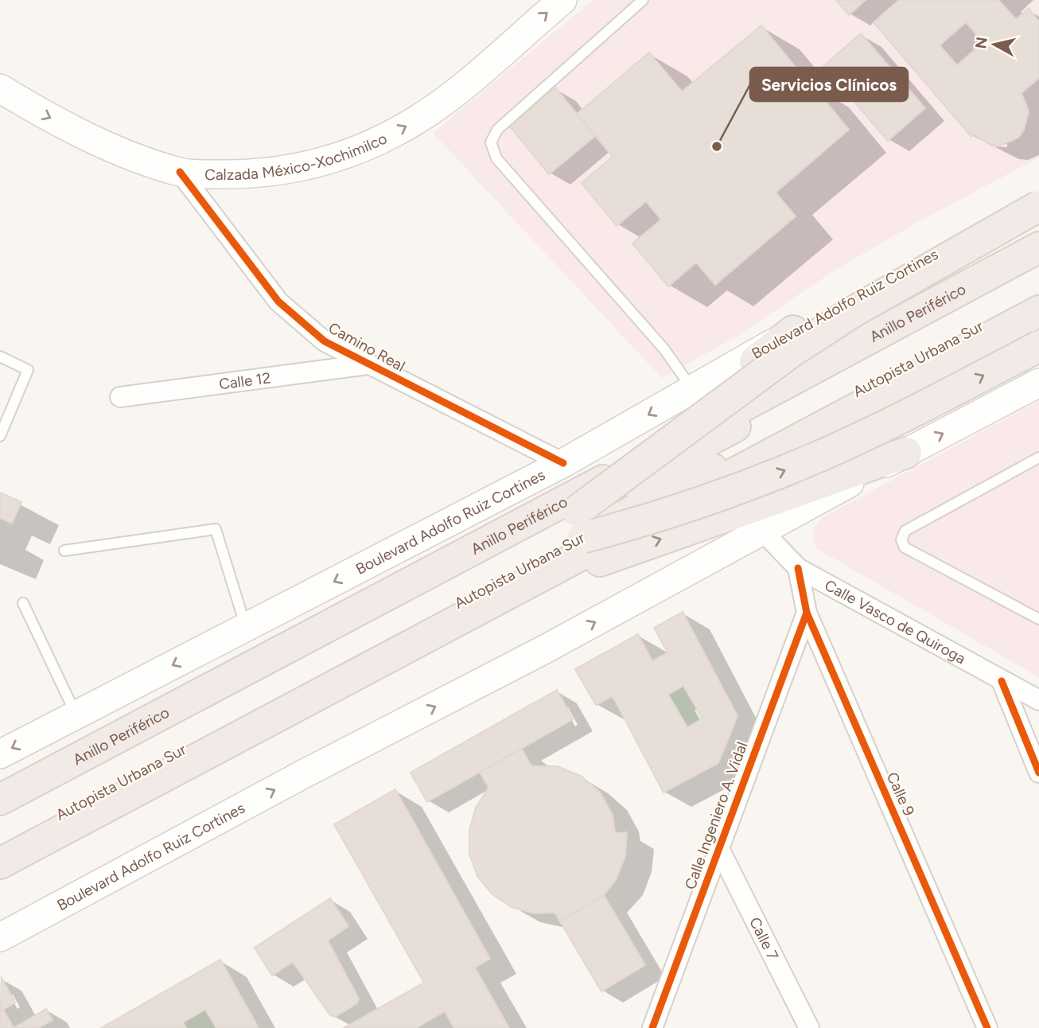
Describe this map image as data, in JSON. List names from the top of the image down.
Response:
{
  "streets": {
    "highway": ["Anillo Periférico", "Autopista Urbana Sur"],
    "main road": ["Calzada México-Xochimilco", "Boulevard Adolfo Ruiz Cortines"],
    "street": [
      "Camino Real",
      "Calle 12",
      "Calle Vasco de Quiroga",
      "Calle 9",
      "Calle Ingeniero A. Vidal",
      "Calle 7"
    ]
  },
  "crossings": [
    ["Calzada México-Xochimilco", "Camino Real"],
    ["Boulevard Adolfo Ruiz Cortines", "Camino Real"],
    ["Boulevard Adolfo Ruiz Cortines", "Calle Vasco de Quiroga"],
    ["Camino Real", "Calle 12"],
    ["Calle Vasco de Quiroga", "Calle 9"],
    ["Calle 9", "Calle Ingeniero A. Vidal"],
    ["Calle Ingeniero A. Vidal", "Calle 7"]
  ],
  "one_way": ["Calzada México-Xochimilco"],
  "places": ["Servicios Clínicos"],
  "north": "left"
}
